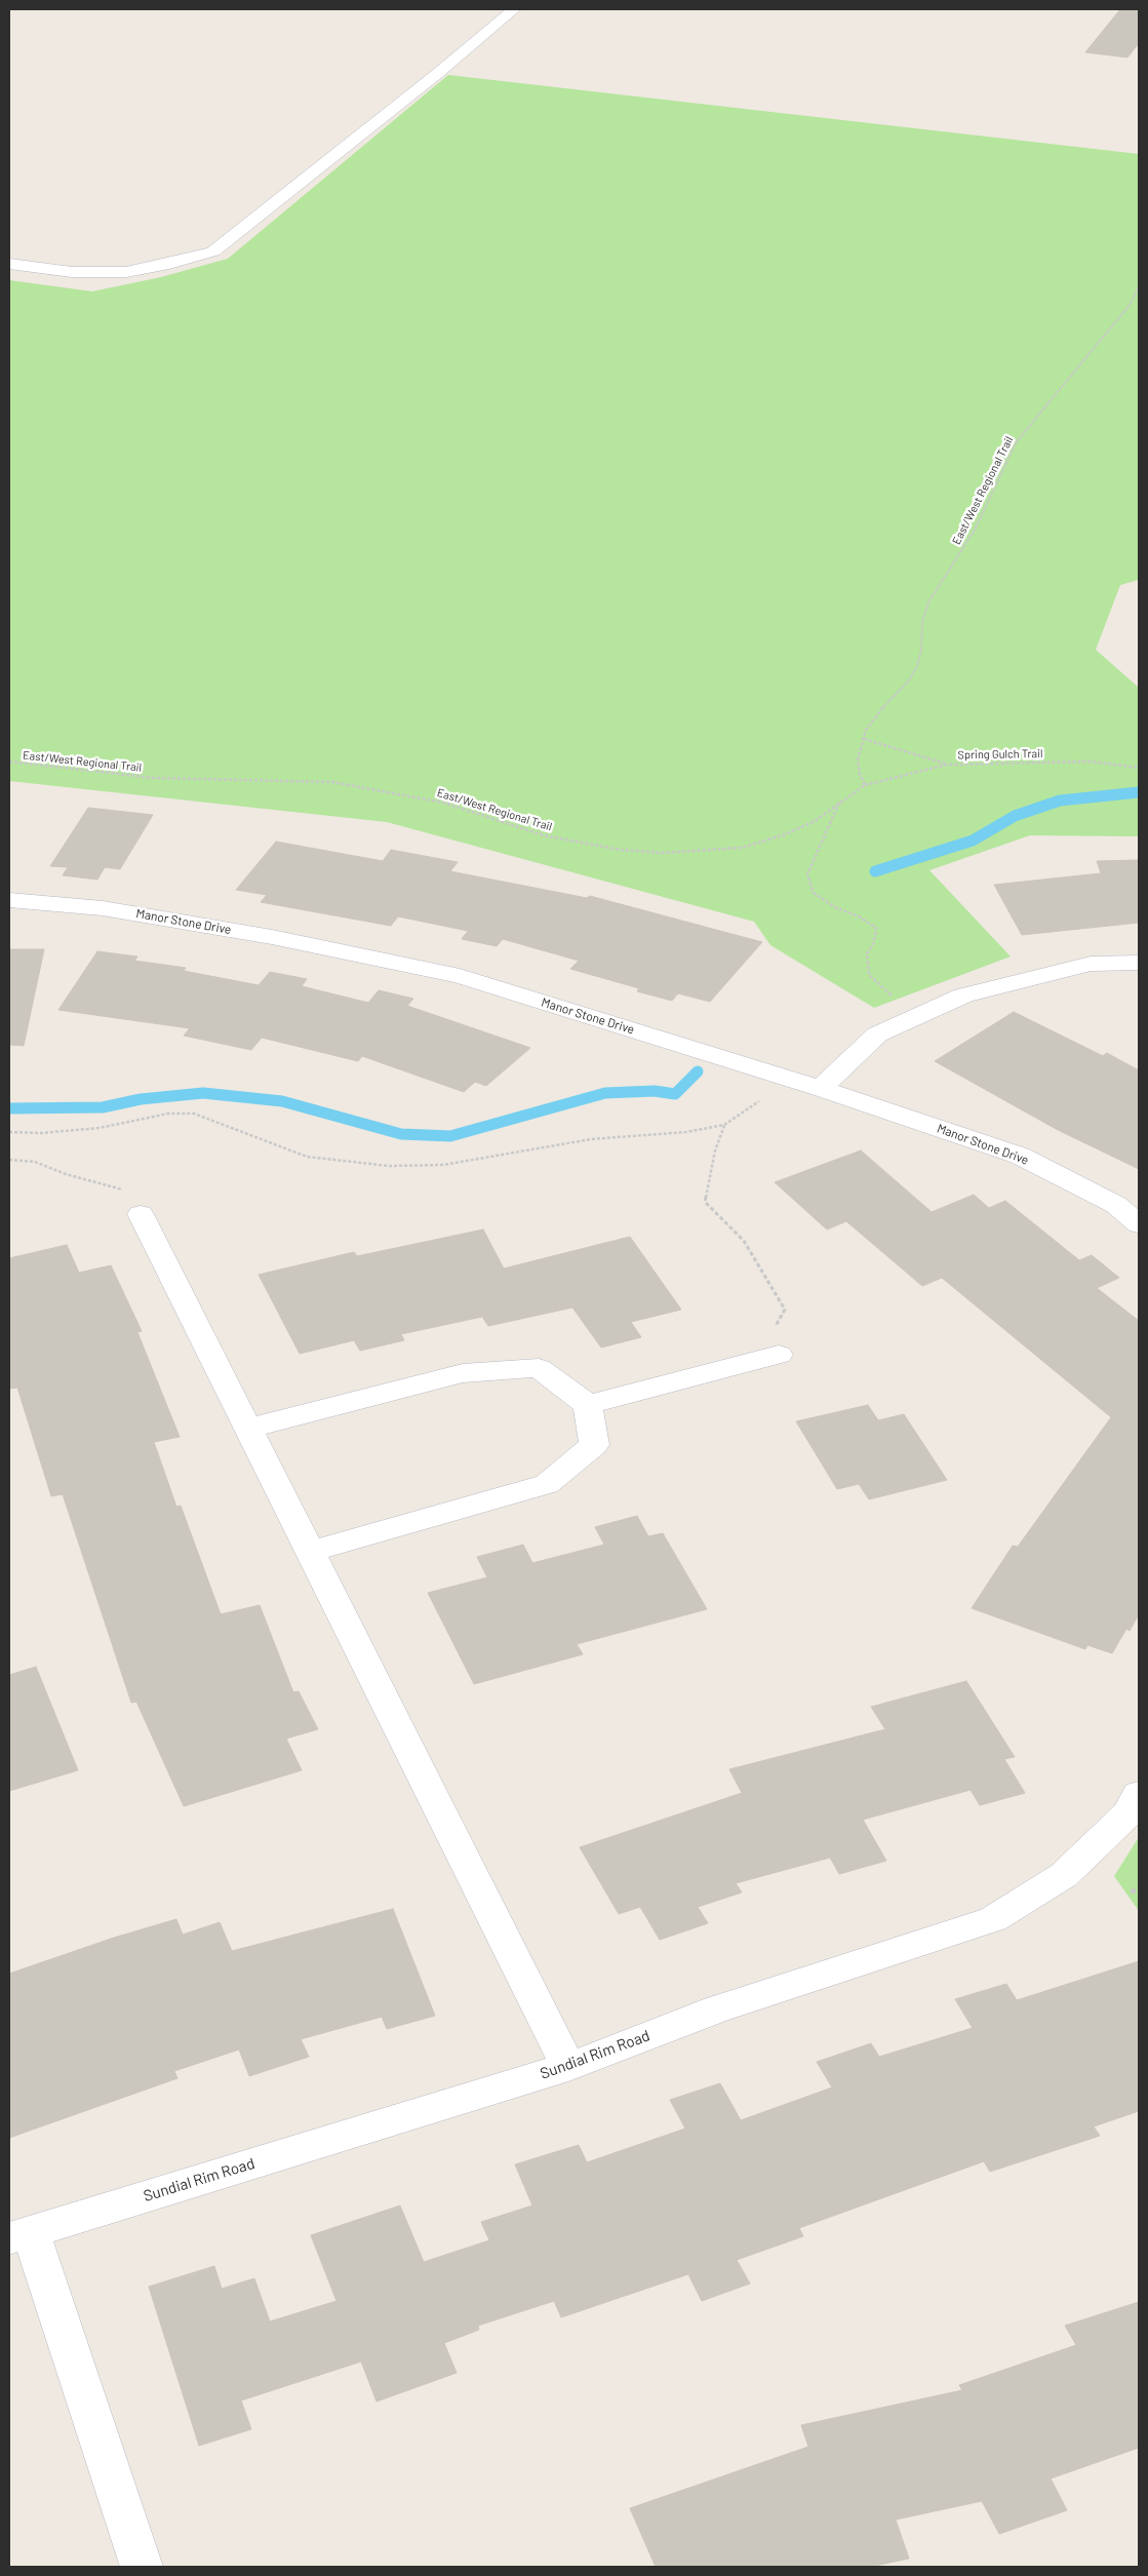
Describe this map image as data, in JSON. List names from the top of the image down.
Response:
{
  "streets": {
    "street": ["Manor Stone Drive", "Sundial Rim Road"],
    "path": ["East/West Regional Trail", "Spring Gulch Trail"]
  },
  "crossings": [
    ["East/West Regional Trail", "Spring Gulch Trail"]
  ]
}
